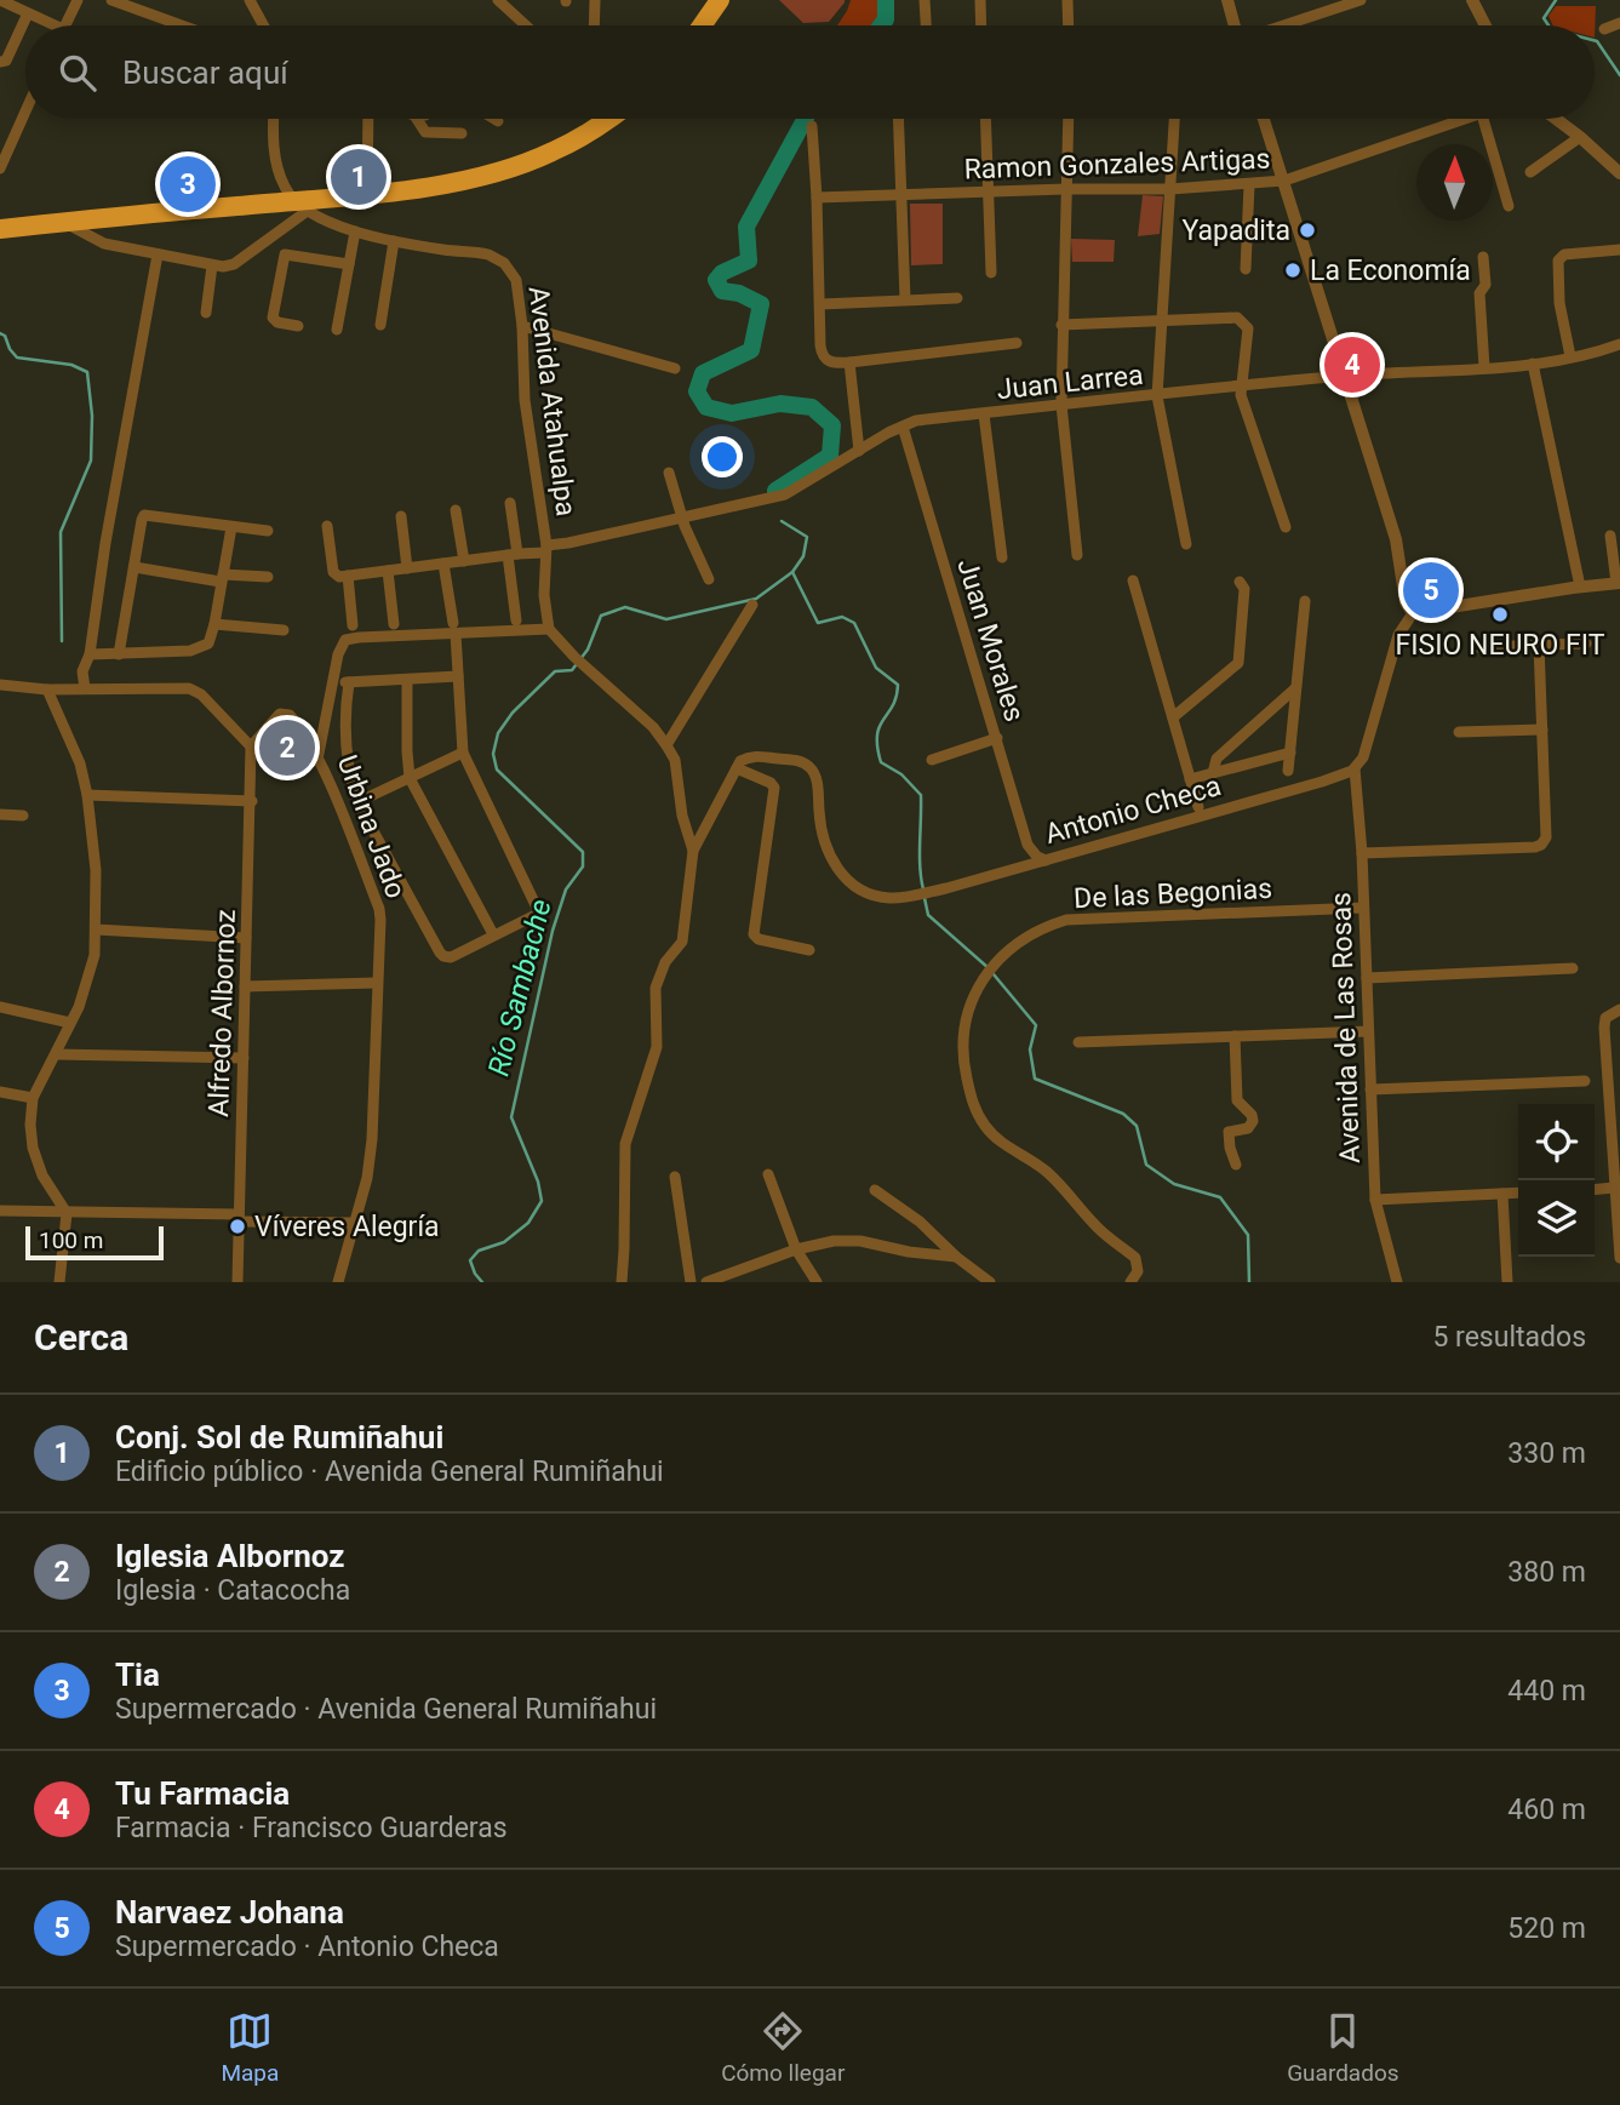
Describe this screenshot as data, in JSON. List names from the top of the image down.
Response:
{
  "streets": {
    "street": [
      "Ramon Gonzales Artigas",
      "Juan Larrea",
      "Avenida Atahualpa",
      "Juan Morales",
      "Antonio Checa",
      "Urbina Jado",
      "De las Begonias",
      "Alfredo Albornoz",
      "Avenida de Las Rosas"
    ]
  },
  "crossings": [
    ["Juan Larrea", "Avenida Atahualpa"],
    ["Juan Larrea", "Juan Morales"],
    ["Avenida Atahualpa", "Urbina Jado"],
    ["Juan Morales", "Antonio Checa"],
    ["Antonio Checa", "Avenida de Las Rosas"],
    ["De las Begonias", "Avenida de Las Rosas"]
  ],
  "water": ["Río Sambache"],
  "places": [
    "Yapadita",
    "La Economía",
    "FISIO NEURO FIT",
    "Víveres Alegría"
  ],
  "scale_bar": "100 m",
  "north": "top",
  "page": {
    "search": "Buscar aquí",
    "pins": [
      "1",
      "3",
      "4",
      "5",
      "2"
    ],
    "scale": "100 m",
    "heading": ["Cerca", "5 resultados"],
    "list": [
      {
        "mark": "1",
        "name": "Conj. Sol de Rumiñahui",
        "note": "Edificio público · Avenida General Rumiñahui",
        "value": "330 m"
      },
      {
        "mark": "2",
        "name": "Iglesia Albornoz",
        "note": "Iglesia · Catacocha",
        "value": "380 m"
      },
      {
        "mark": "3",
        "name": "Tia",
        "note": "Supermercado · Avenida General Rumiñahui",
        "value": "440 m"
      },
      {
        "mark": "4",
        "name": "Tu Farmacia",
        "note": "Farmacia · Francisco Guarderas",
        "value": "460 m"
      },
      {
        "mark": "5",
        "name": "Narvaez Johana",
        "note": "Supermercado · Antonio Checa",
        "value": "520 m"
      }
    ],
    "nav": ["Mapa", "Cómo llegar", "Guardados"]
  }
}
